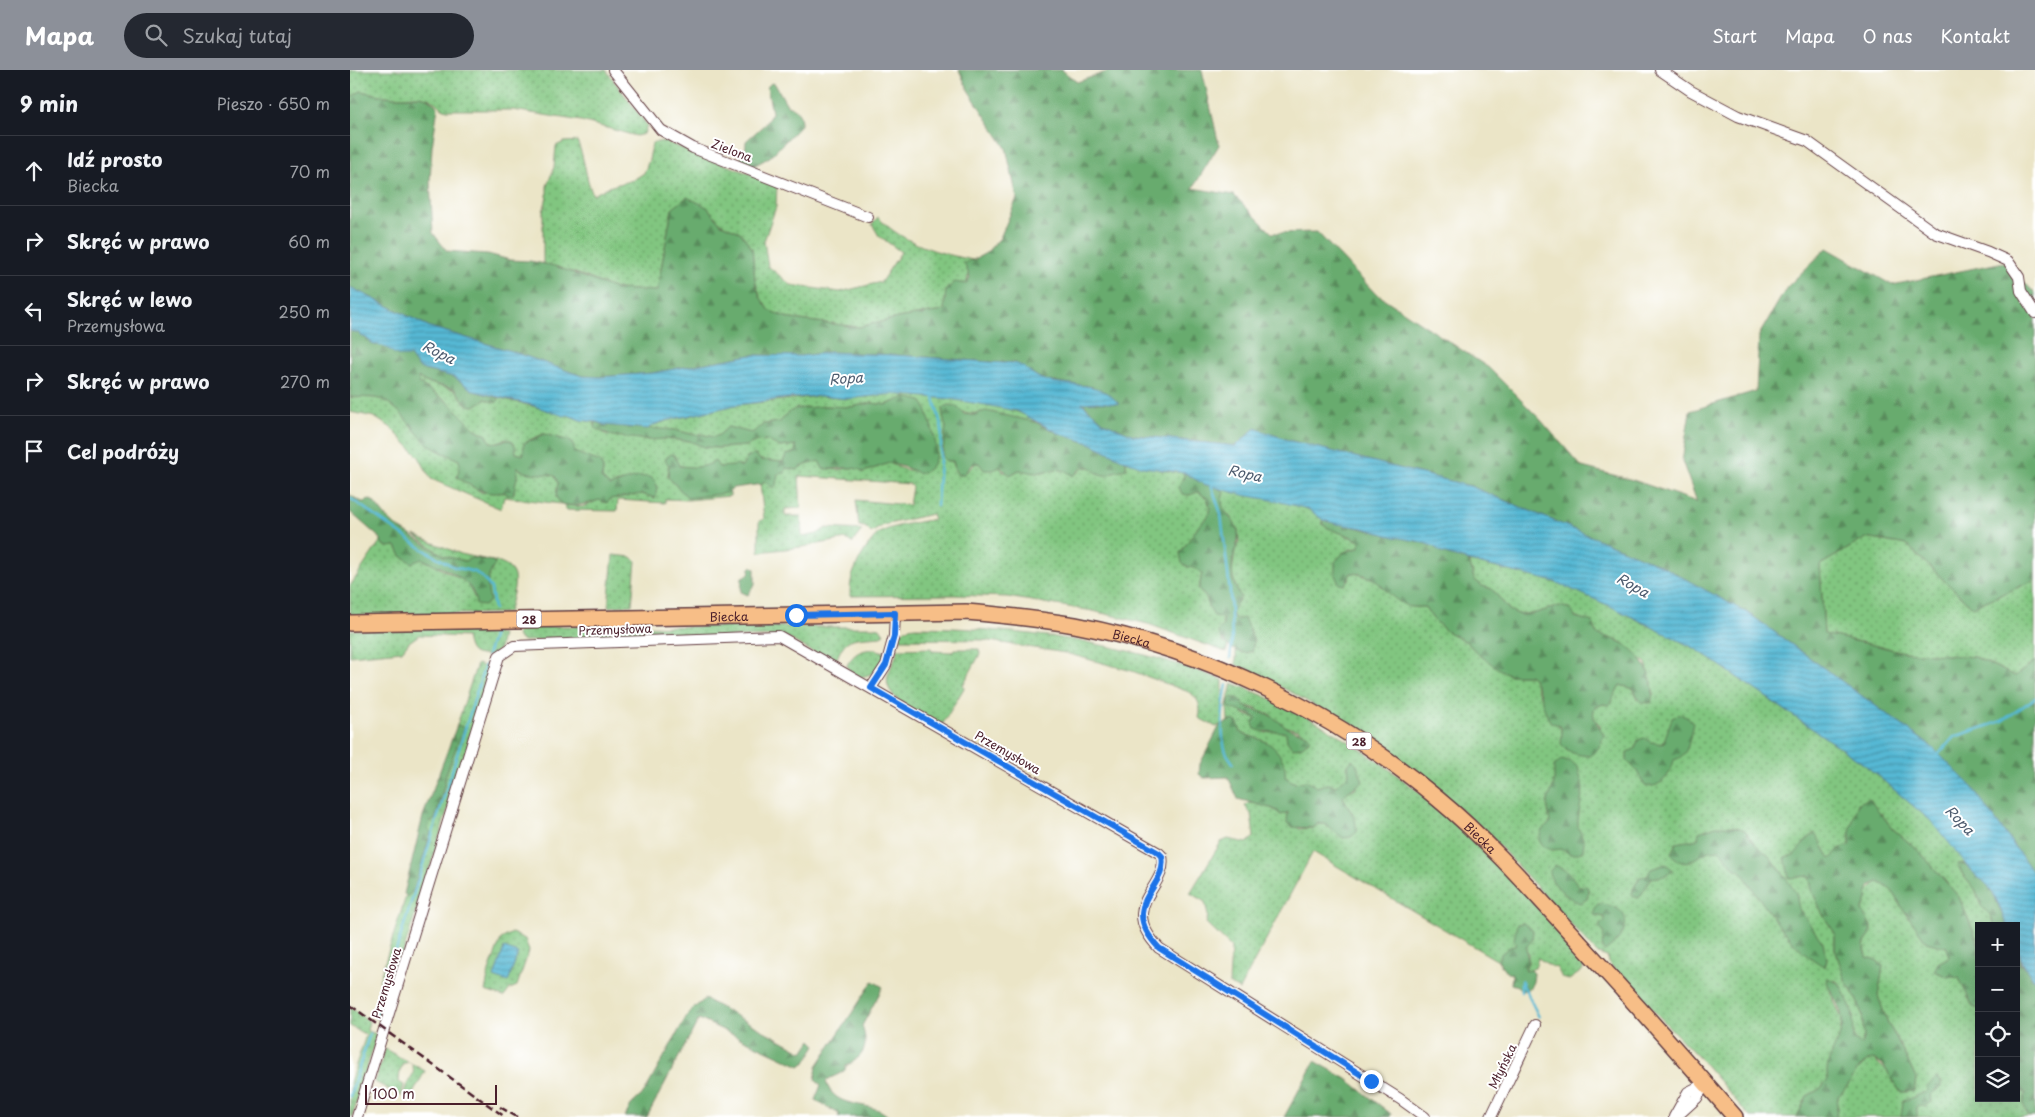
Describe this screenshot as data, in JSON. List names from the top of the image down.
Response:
{
  "streets": {
    "main road": ["Biecka", "28"],
    "street": ["Zielona", "Przemysłowa", "Młyńska"]
  },
  "water": ["Ropa"],
  "scale_bar": "100 m",
  "page": {
    "header": "Mapa",
    "search": "Szukaj tutaj",
    "nav": [
      "Start",
      "Mapa",
      "O nas",
      "Kontakt"
    ],
    "heading": ["9 min", "Pieszo · 650 m"],
    "list": [
      ["Idź prosto", "Biecka", "70 m"],
      ["Skręć w prawo", "60 m"],
      ["Skręć w lewo", "Przemysłowa", "250 m"],
      ["Skręć w prawo", "270 m"],
      "Cel podróży"
    ],
    "map_buttons": ["+", "−"],
    "scale": "100 m"
  }
}
